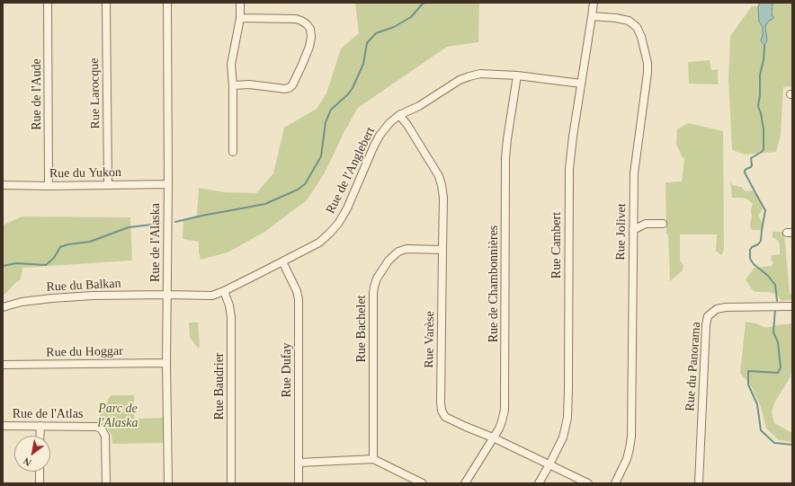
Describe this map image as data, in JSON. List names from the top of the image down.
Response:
{
  "streets": {
    "street": [
      "Rue Larocque",
      "Rue de l'Aude",
      "Rue de l'Anglebert",
      "Rue du Yukon",
      "Rue Jolivet",
      "Rue de l'Alaska",
      "Rue Cambert",
      "Rue de Chambonnières",
      "Rue du Balkan",
      "Rue Bachelet",
      "Rue Varèse",
      "Rue du Hoggar",
      "Rue du Panorama",
      "Rue Dufay",
      "Rue Baudrier",
      "Rue de l'Atlas"
    ]
  },
  "crossings": [
    ["Rue Larocque", "Rue du Yukon"],
    ["Rue de l'Aude", "Rue du Yukon"],
    ["Rue de l'Anglebert", "Rue de l'Alaska"],
    ["Rue de l'Anglebert", "Rue Cambert"],
    ["Rue de l'Anglebert", "Rue de Chambonnières"],
    ["Rue de l'Anglebert", "Rue du Balkan"],
    ["Rue de l'Anglebert", "Rue Varèse"],
    ["Rue de l'Anglebert", "Rue Dufay"],
    ["Rue de l'Anglebert", "Rue Baudrier"],
    ["Rue du Yukon", "Rue de l'Alaska"],
    ["Rue Jolivet", "Rue Cambert"],
    ["Rue de l'Alaska", "Rue du Balkan"],
    ["Rue de l'Alaska", "Rue du Hoggar"],
    ["Rue Cambert", "Rue Varèse"],
    ["Rue de Chambonnières", "Rue Varèse"],
    ["Rue Bachelet", "Rue Varèse"]
  ],
  "parks": ["Parc de l'Alaska"],
  "north": "bottom left"
}
